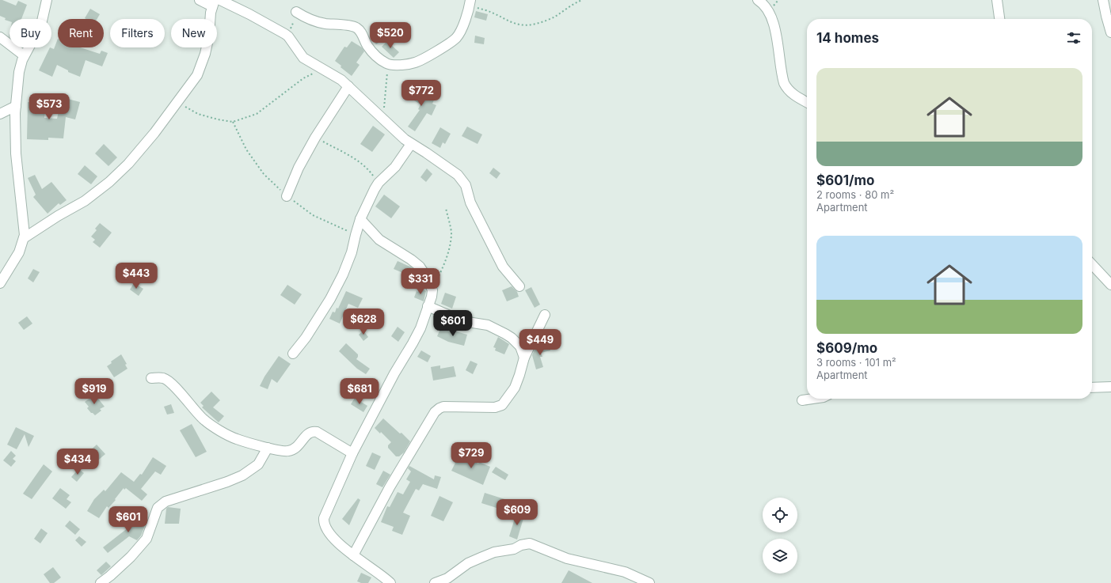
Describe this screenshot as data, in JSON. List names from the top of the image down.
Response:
{
  "page": {
    "chip": [
      "Buy",
      "Rent",
      "Filters",
      "New"
    ],
    "heading": "14 homes",
    "price": [
      "$520",
      "$772",
      "$573",
      "$443",
      "$331",
      "$628",
      "$601",
      "$449",
      "$919",
      "$681",
      "$729",
      "$434",
      "$609",
      "$601"
    ],
    "list": [
      {
        "name": "$601/mo",
        "note": "2 rooms · 80 m² · Apartment"
      },
      {
        "name": "$609/mo",
        "note": "3 rooms · 101 m² · Apartment"
      }
    ]
  }
}
